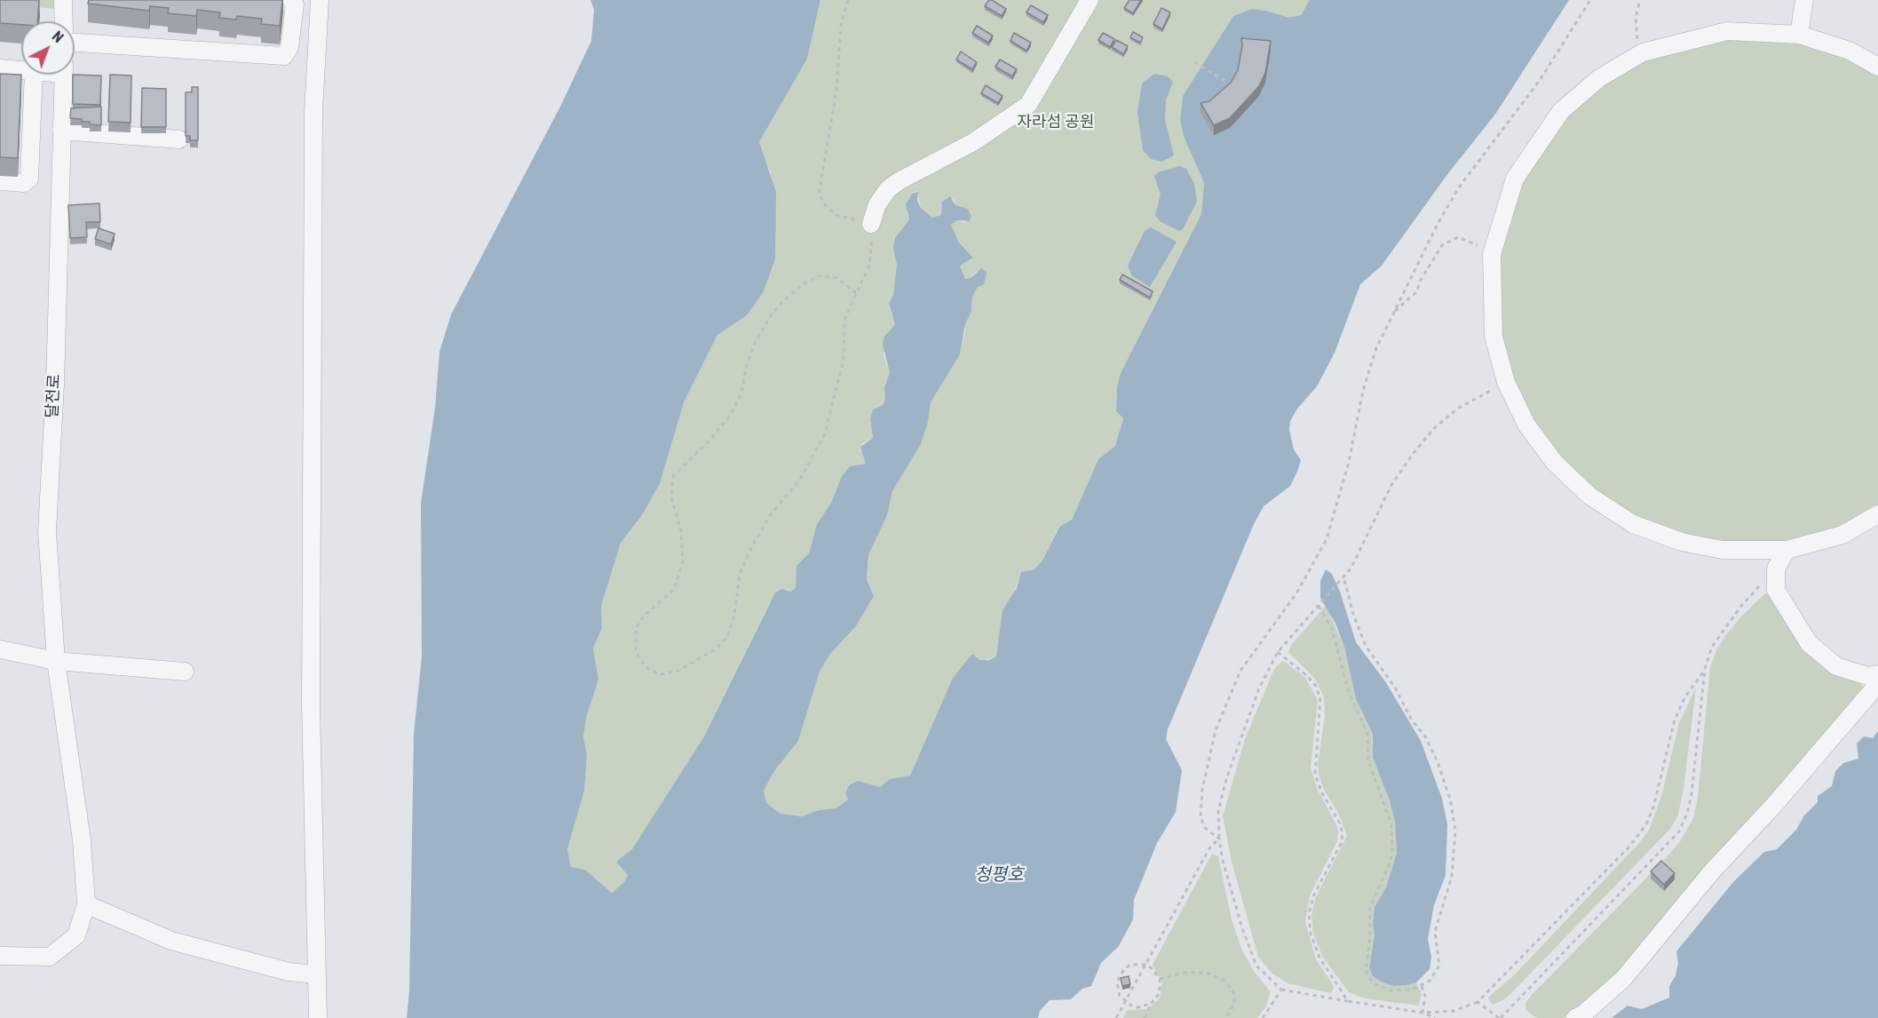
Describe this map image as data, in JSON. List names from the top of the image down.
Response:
{
  "streets": {
    "street": ["달전로"]
  },
  "water": ["청평호"],
  "parks": ["자라섬 공원"],
  "north": "top right"
}
